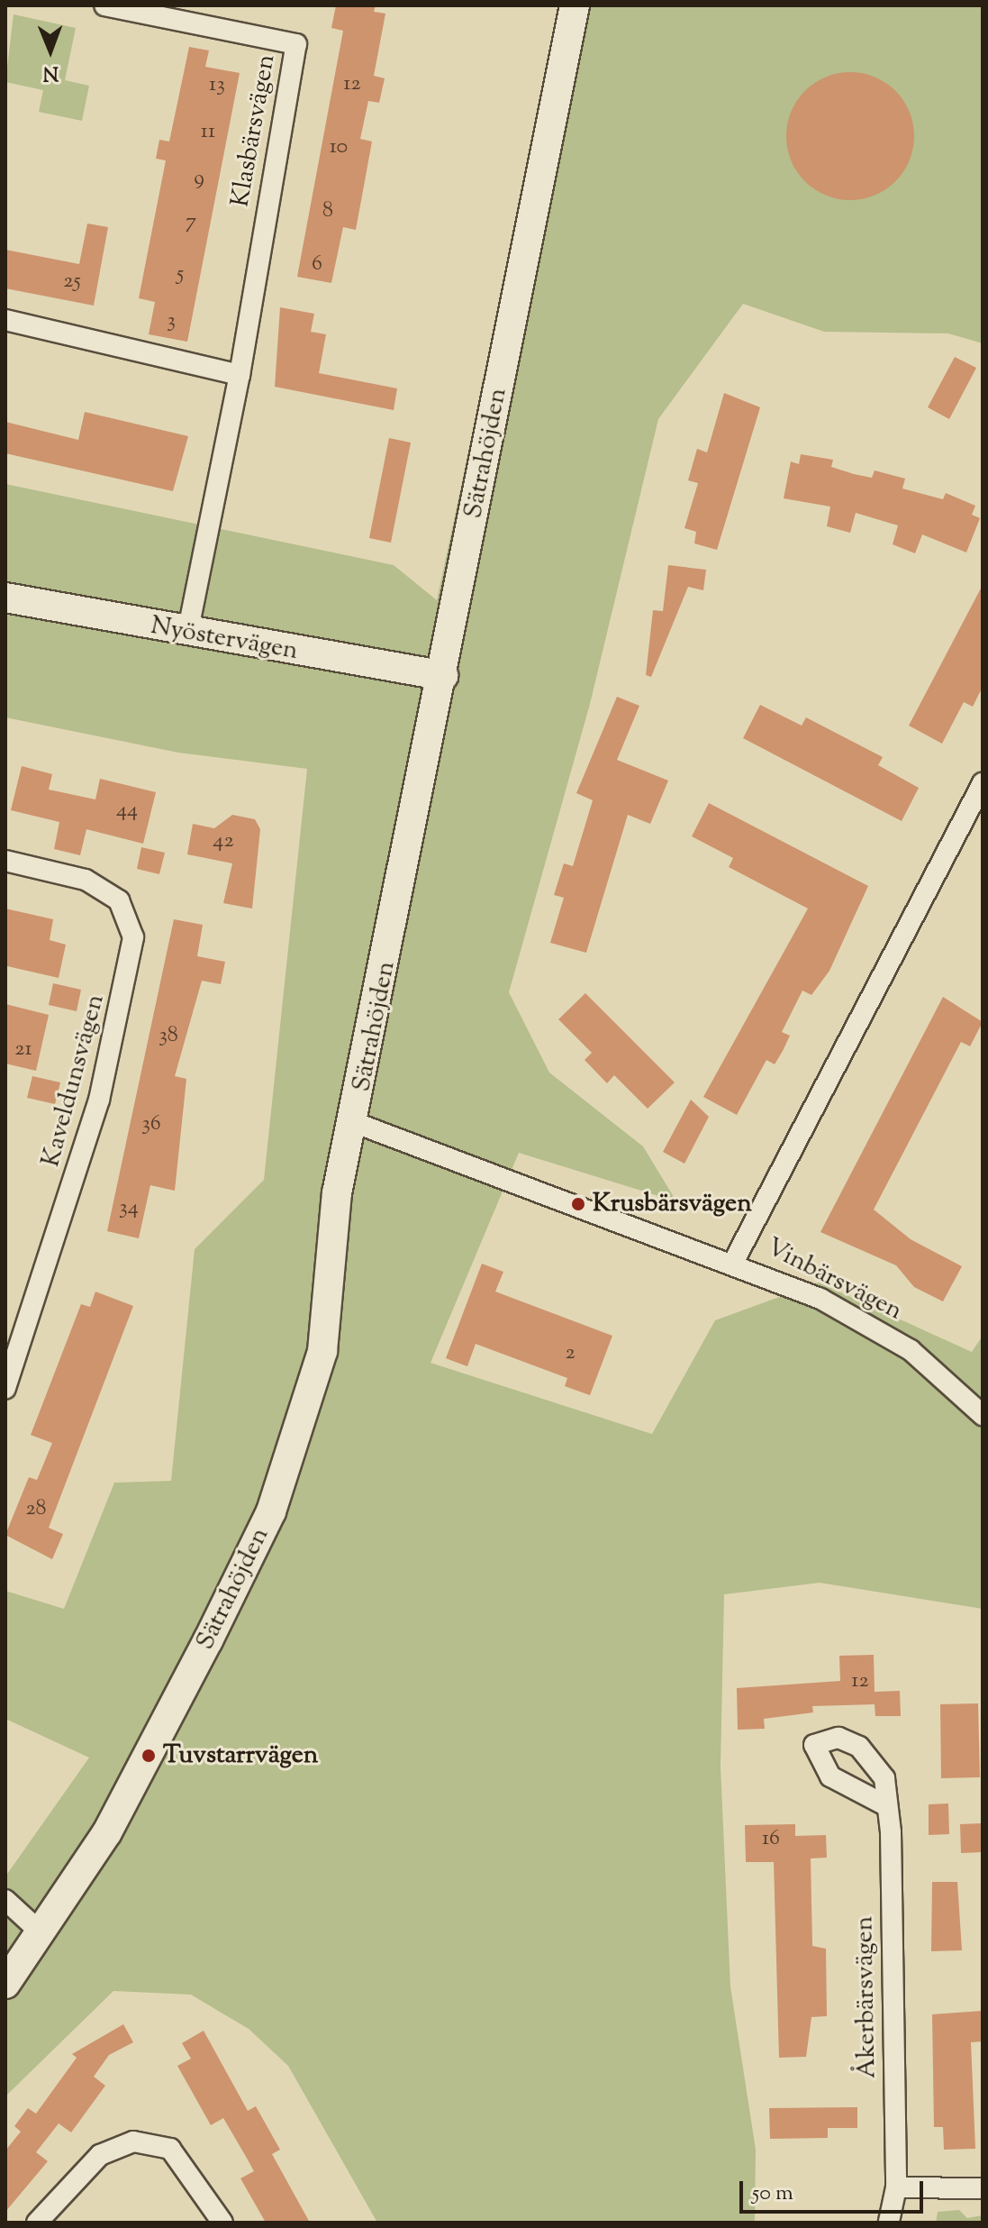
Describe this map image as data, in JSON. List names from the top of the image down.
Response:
{
  "streets": {
    "street": [
      "Klasbärsvägen",
      "Sätrahöjden",
      "Nyöstervägen",
      "Kaveldunsvägen",
      "Vinbärsvägen",
      "Åkerbärsvägen"
    ]
  },
  "crossings": [
    ["Klasbärsvägen", "Nyöstervägen"],
    ["Sätrahöjden", "Nyöstervägen"],
    ["Sätrahöjden", "Vinbärsvägen"]
  ],
  "places": ["Krusbärsvägen", "Tuvstarrvägen"],
  "house_numbers": [
    "12",
    "13",
    "11",
    "10",
    "9",
    "8",
    "7",
    "6",
    "5",
    "25",
    "3",
    "44",
    "42",
    "38",
    "21",
    "36",
    "34",
    "2",
    "28",
    "12",
    "16"
  ],
  "scale_bar": "50 m",
  "north": "bottom"
}
